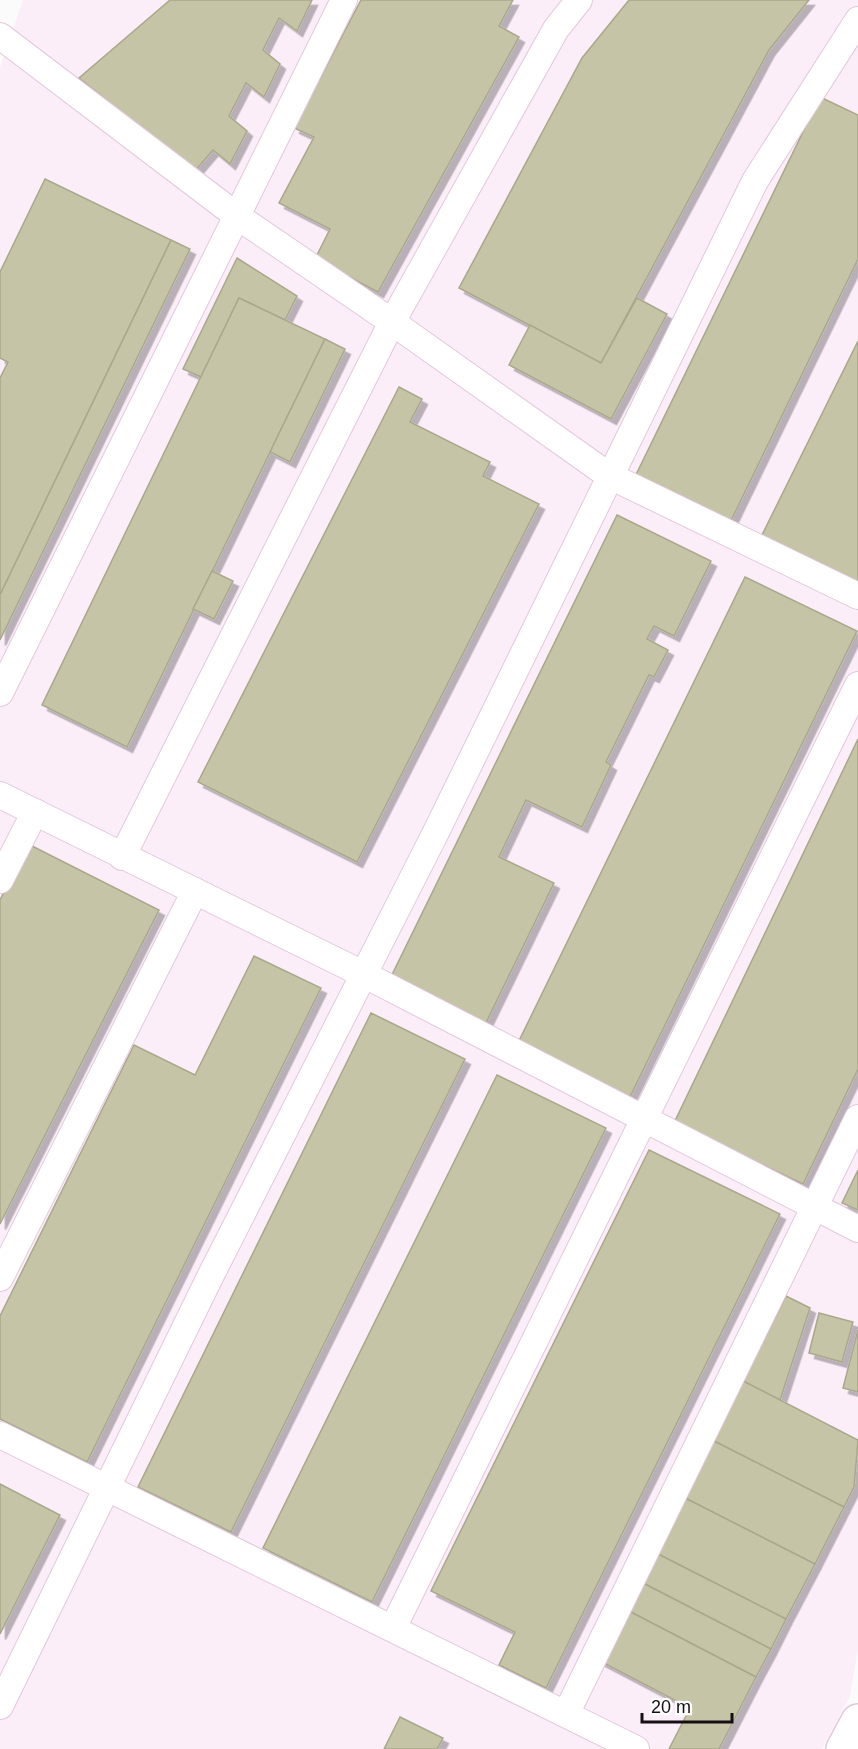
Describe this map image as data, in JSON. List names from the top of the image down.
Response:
{
  "scale_bar": "20 m"
}
